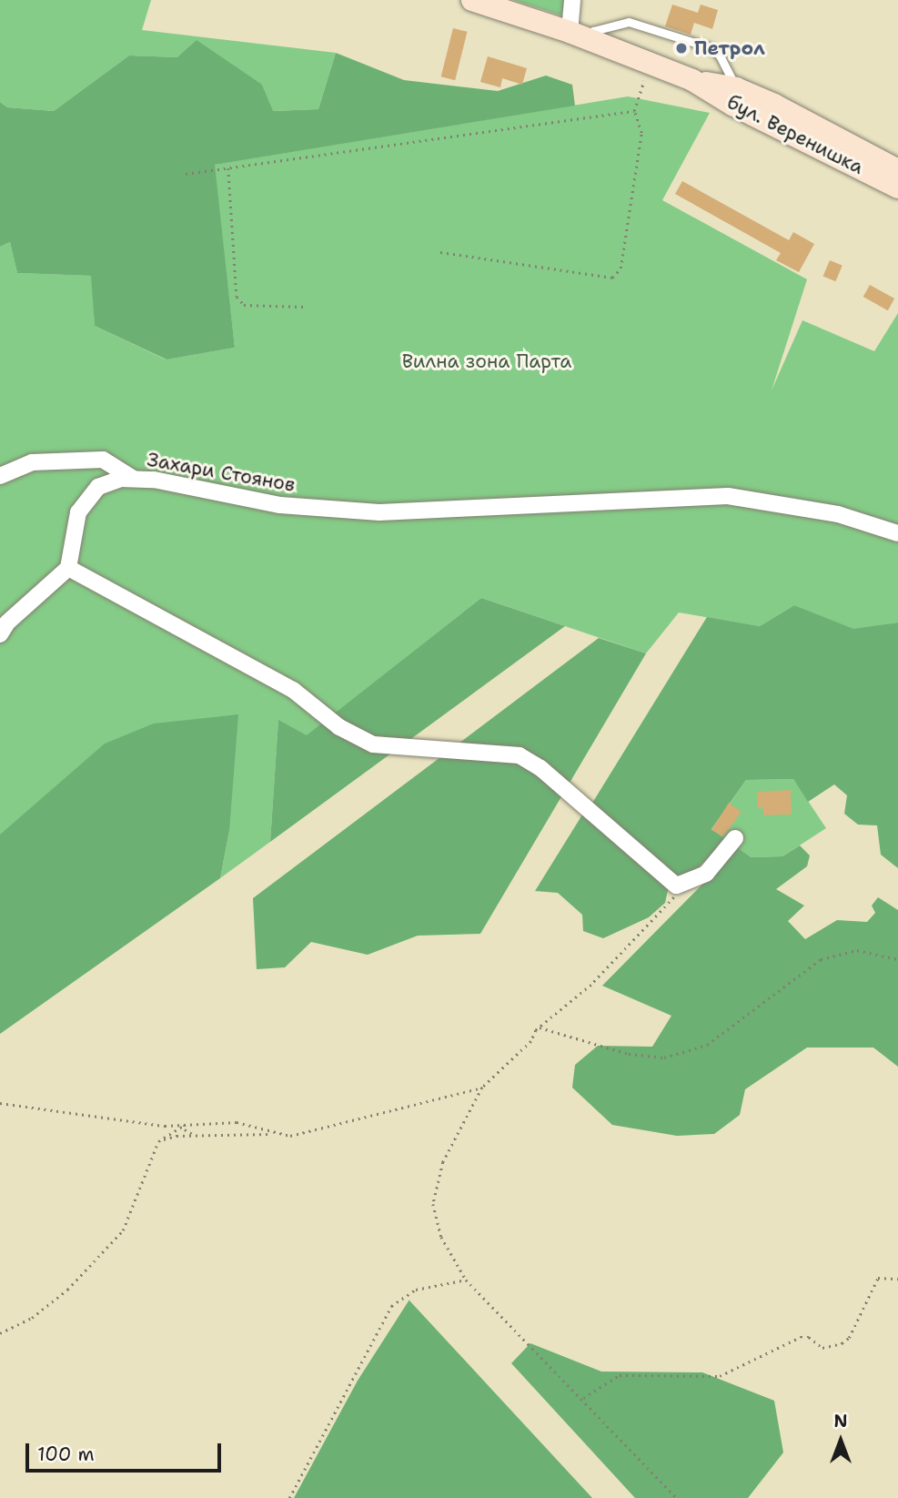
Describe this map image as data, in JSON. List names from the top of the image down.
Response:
{
  "streets": {
    "main road": ["бул. Веренишка"],
    "street": ["Захари Стоянов"]
  },
  "parks": ["Вилна зона Парта"],
  "places": ["Петрол"],
  "scale_bar": "100 m",
  "north": "top"
}
